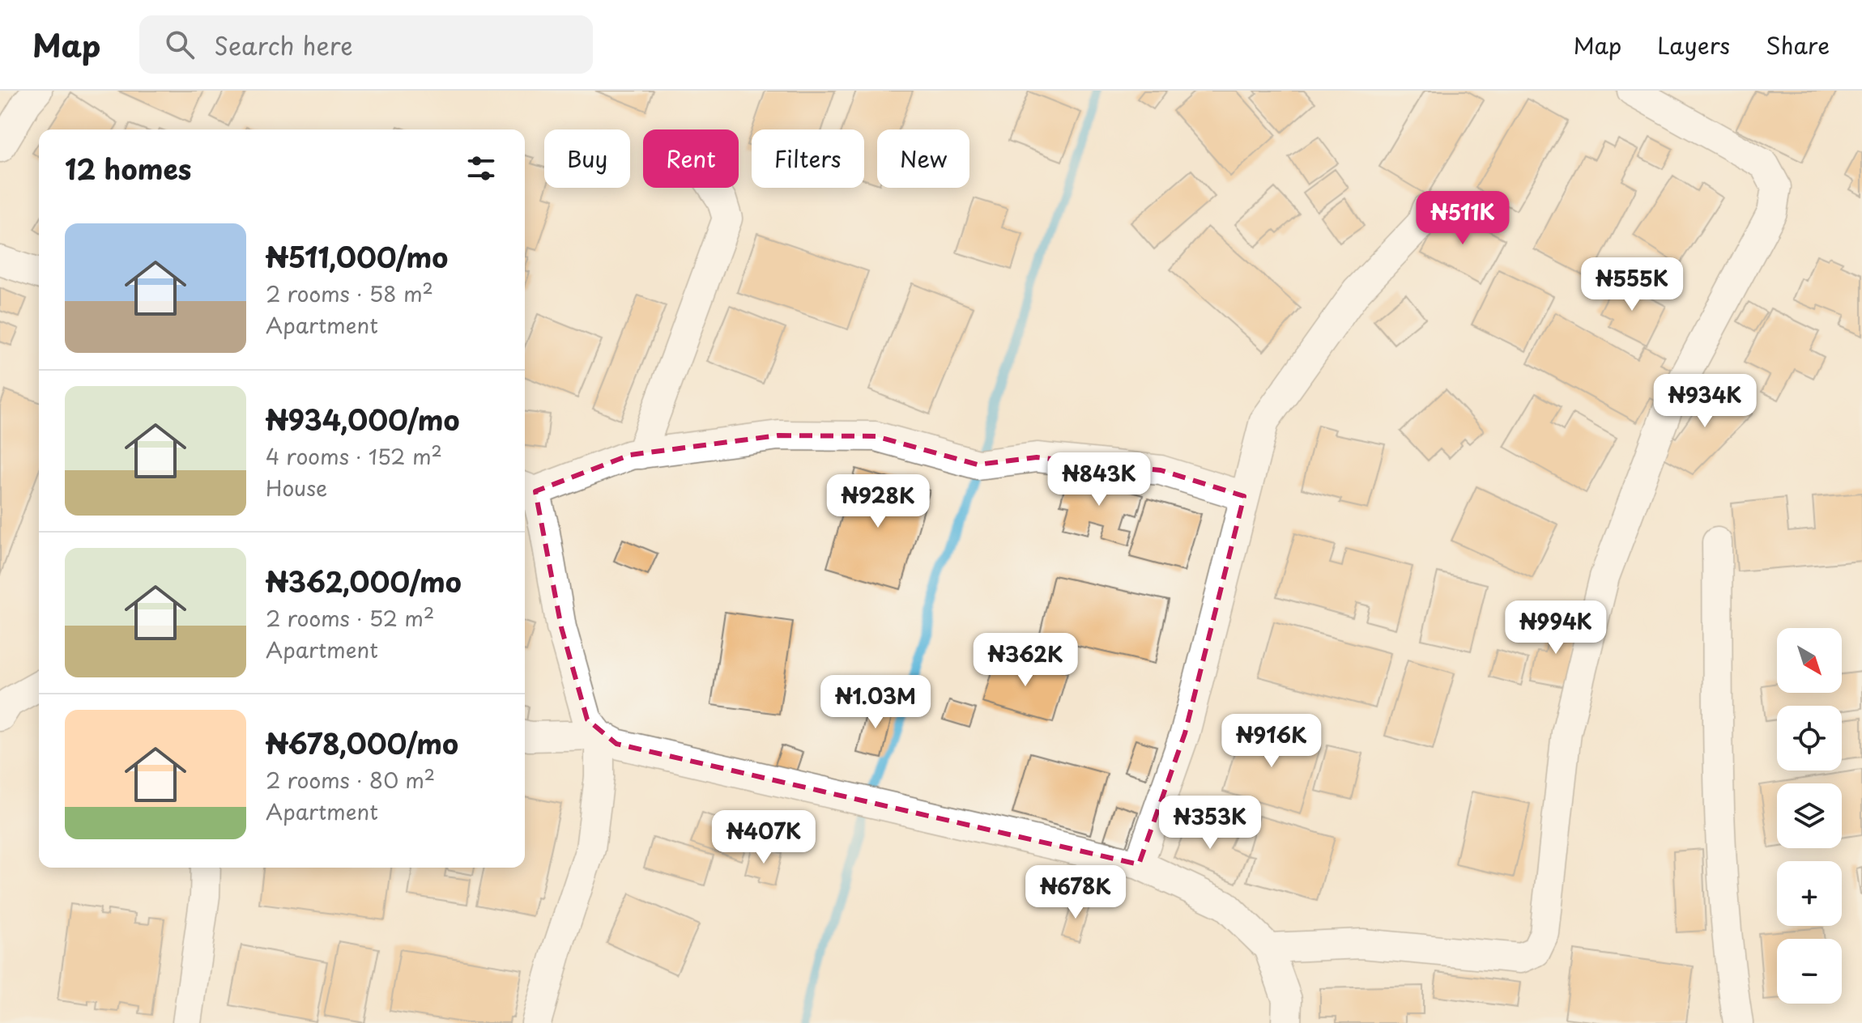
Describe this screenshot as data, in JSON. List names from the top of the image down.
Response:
{
  "north": "bottom right",
  "page": {
    "header": "Map",
    "search": "Search here",
    "nav": ["Map", "Layers", "Share"],
    "chip": [
      "Buy",
      "Rent",
      "Filters",
      "New"
    ],
    "heading": "12 homes",
    "price": [
      "₦511K",
      "₦555K",
      "₦934K",
      "₦843K",
      "₦928K",
      "₦994K",
      "₦362K",
      "₦1.03M",
      "₦916K",
      "₦353K",
      "₦407K",
      "₦678K"
    ],
    "list": [
      {
        "name": "₦511,000/mo",
        "note": "2 rooms · 58 m² · Apartment"
      },
      {
        "name": "₦934,000/mo",
        "note": "4 rooms · 152 m² · House"
      },
      {
        "name": "₦362,000/mo",
        "note": "2 rooms · 52 m² · Apartment"
      },
      {
        "name": "₦678,000/mo",
        "note": "2 rooms · 80 m² · Apartment"
      }
    ],
    "map_buttons": ["+", "−"]
  }
}
